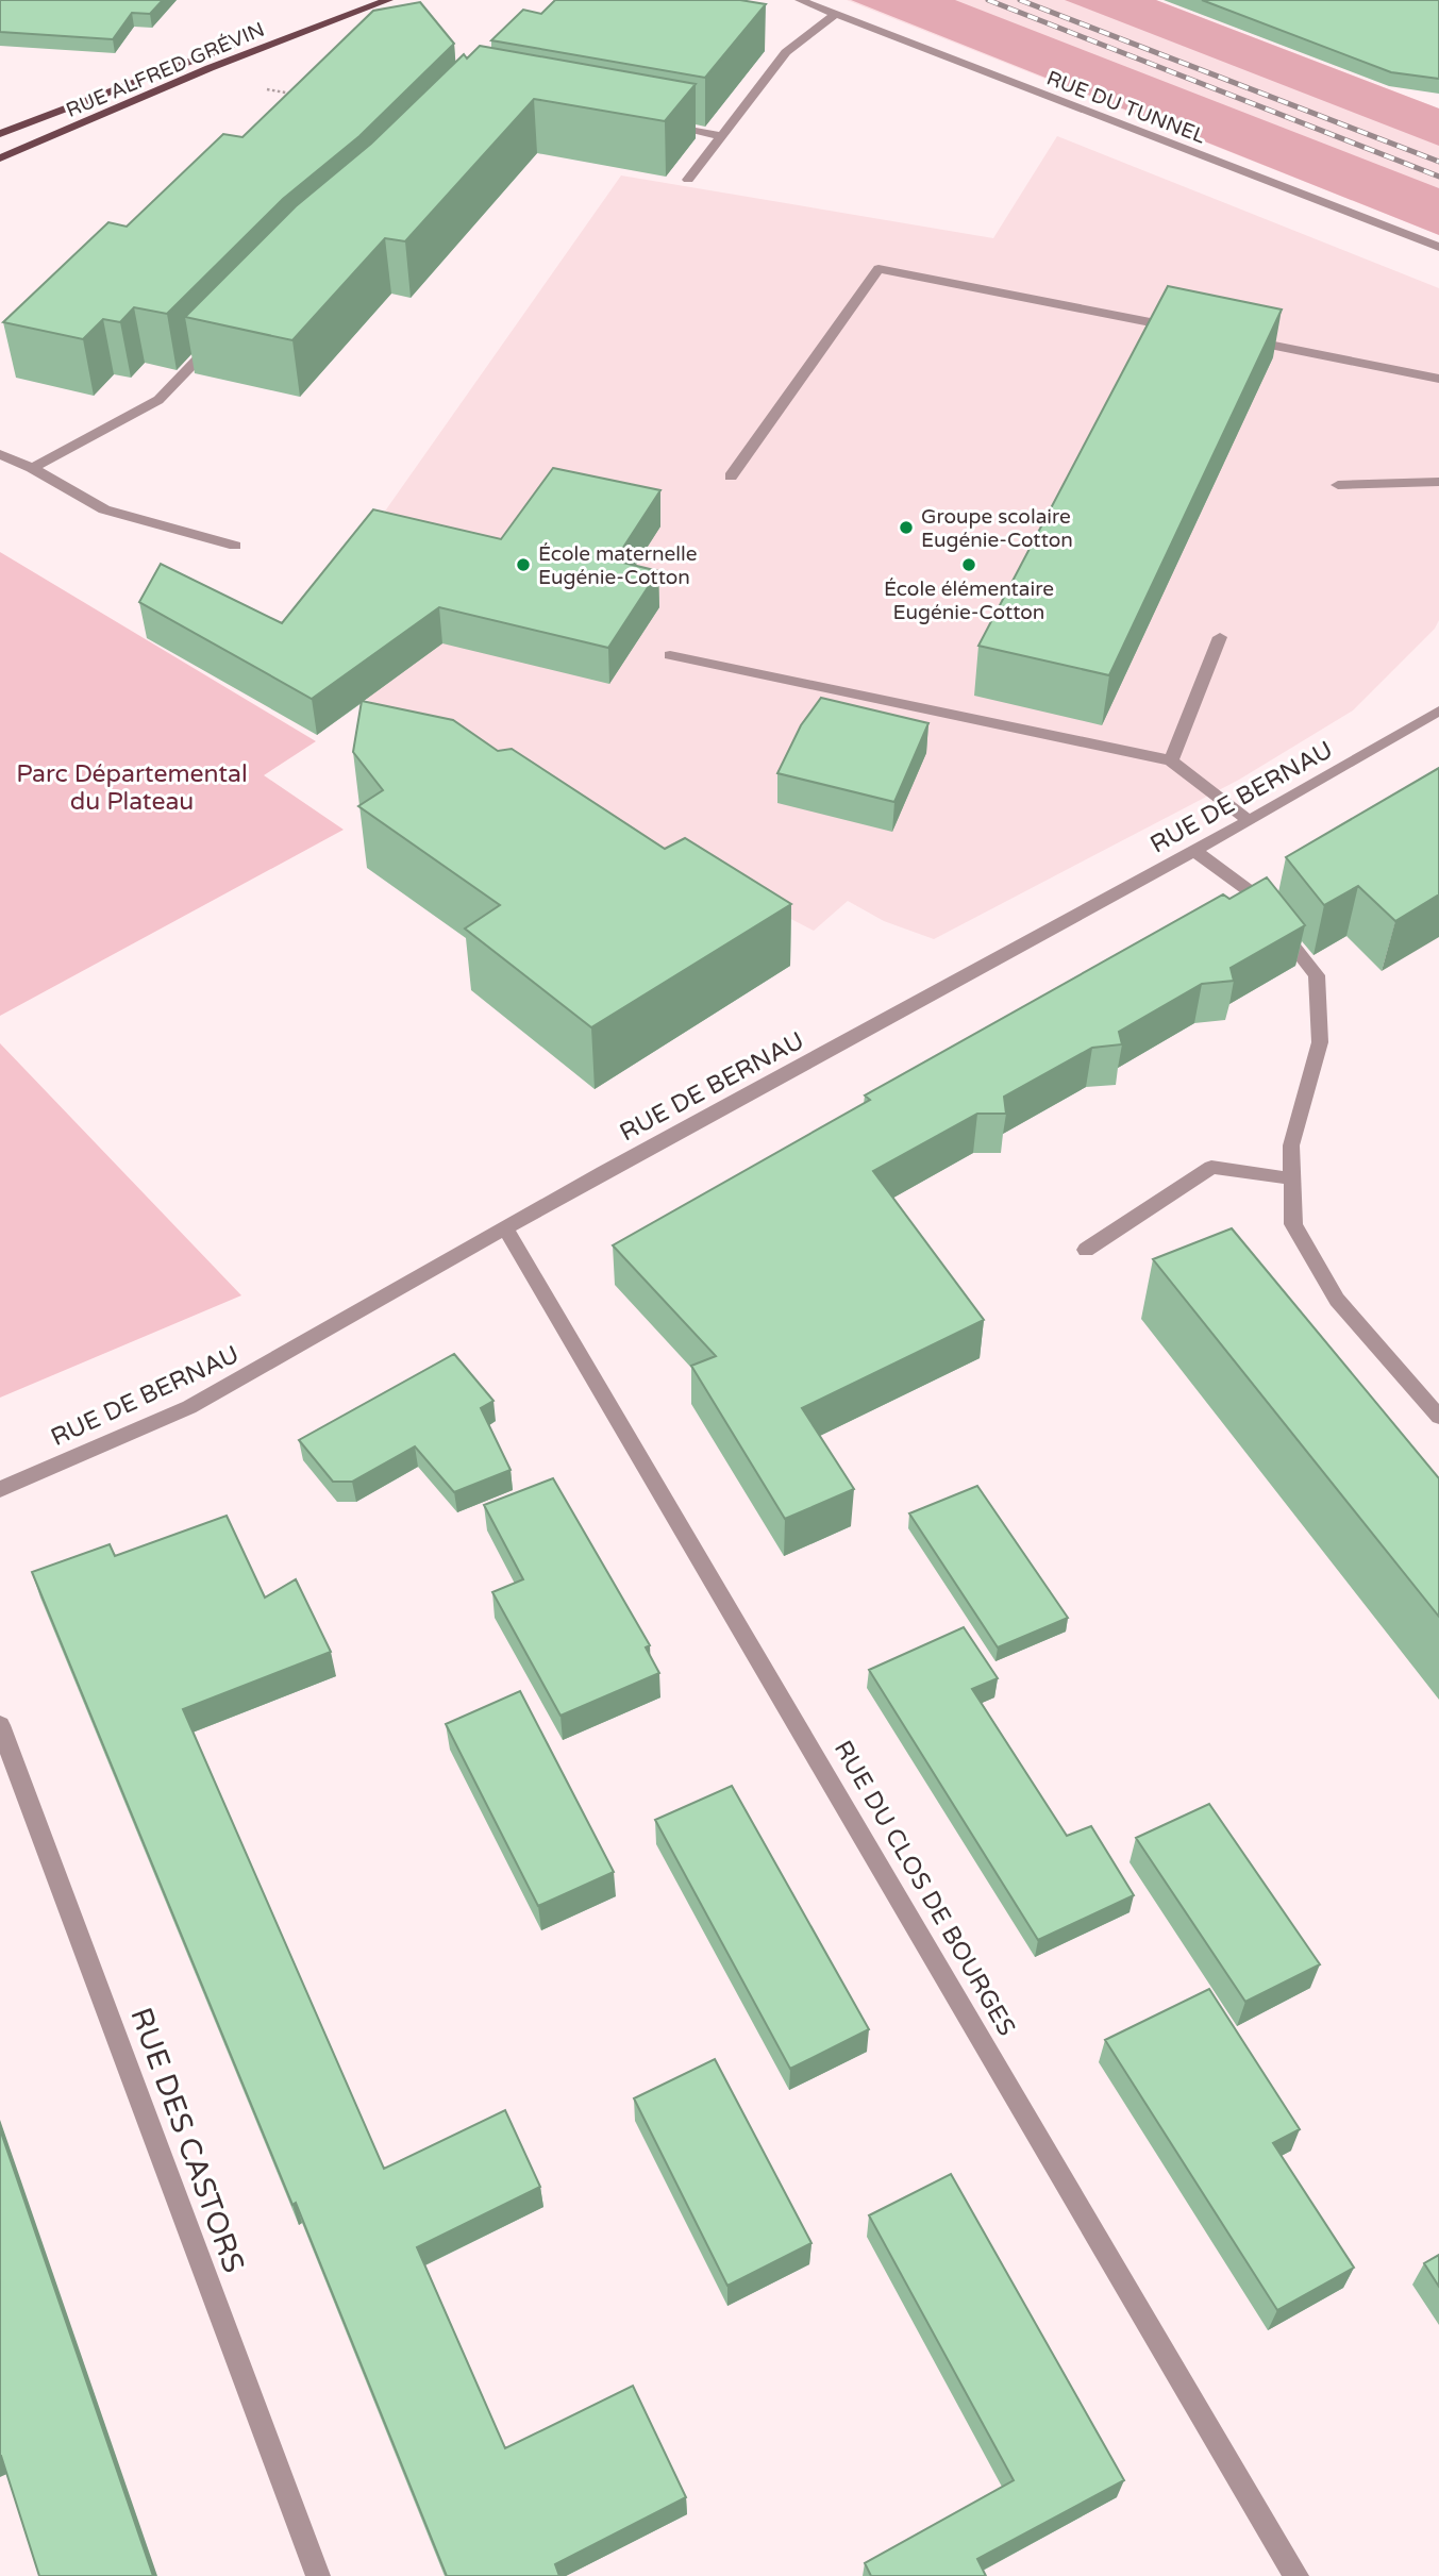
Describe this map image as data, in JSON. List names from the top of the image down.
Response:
{
  "streets": {
    "main road": ["RUE ALFRED GRÉVIN"],
    "street": [
      "RUE DU TUNNEL",
      "RUE DE BERNAU",
      "RUE DU CLOS DE BOURGES",
      "RUE DES CASTORS"
    ]
  },
  "crossings": [
    ["RUE DE BERNAU", "RUE DU CLOS DE BOURGES"]
  ],
  "parks": ["Parc Départemental du Plateau"],
  "places": ["Groupe scolaire Eugénie-Cotton", "École maternelle Eugénie-Cotton", "École élémentaire Eugénie-Cotton"]
}
